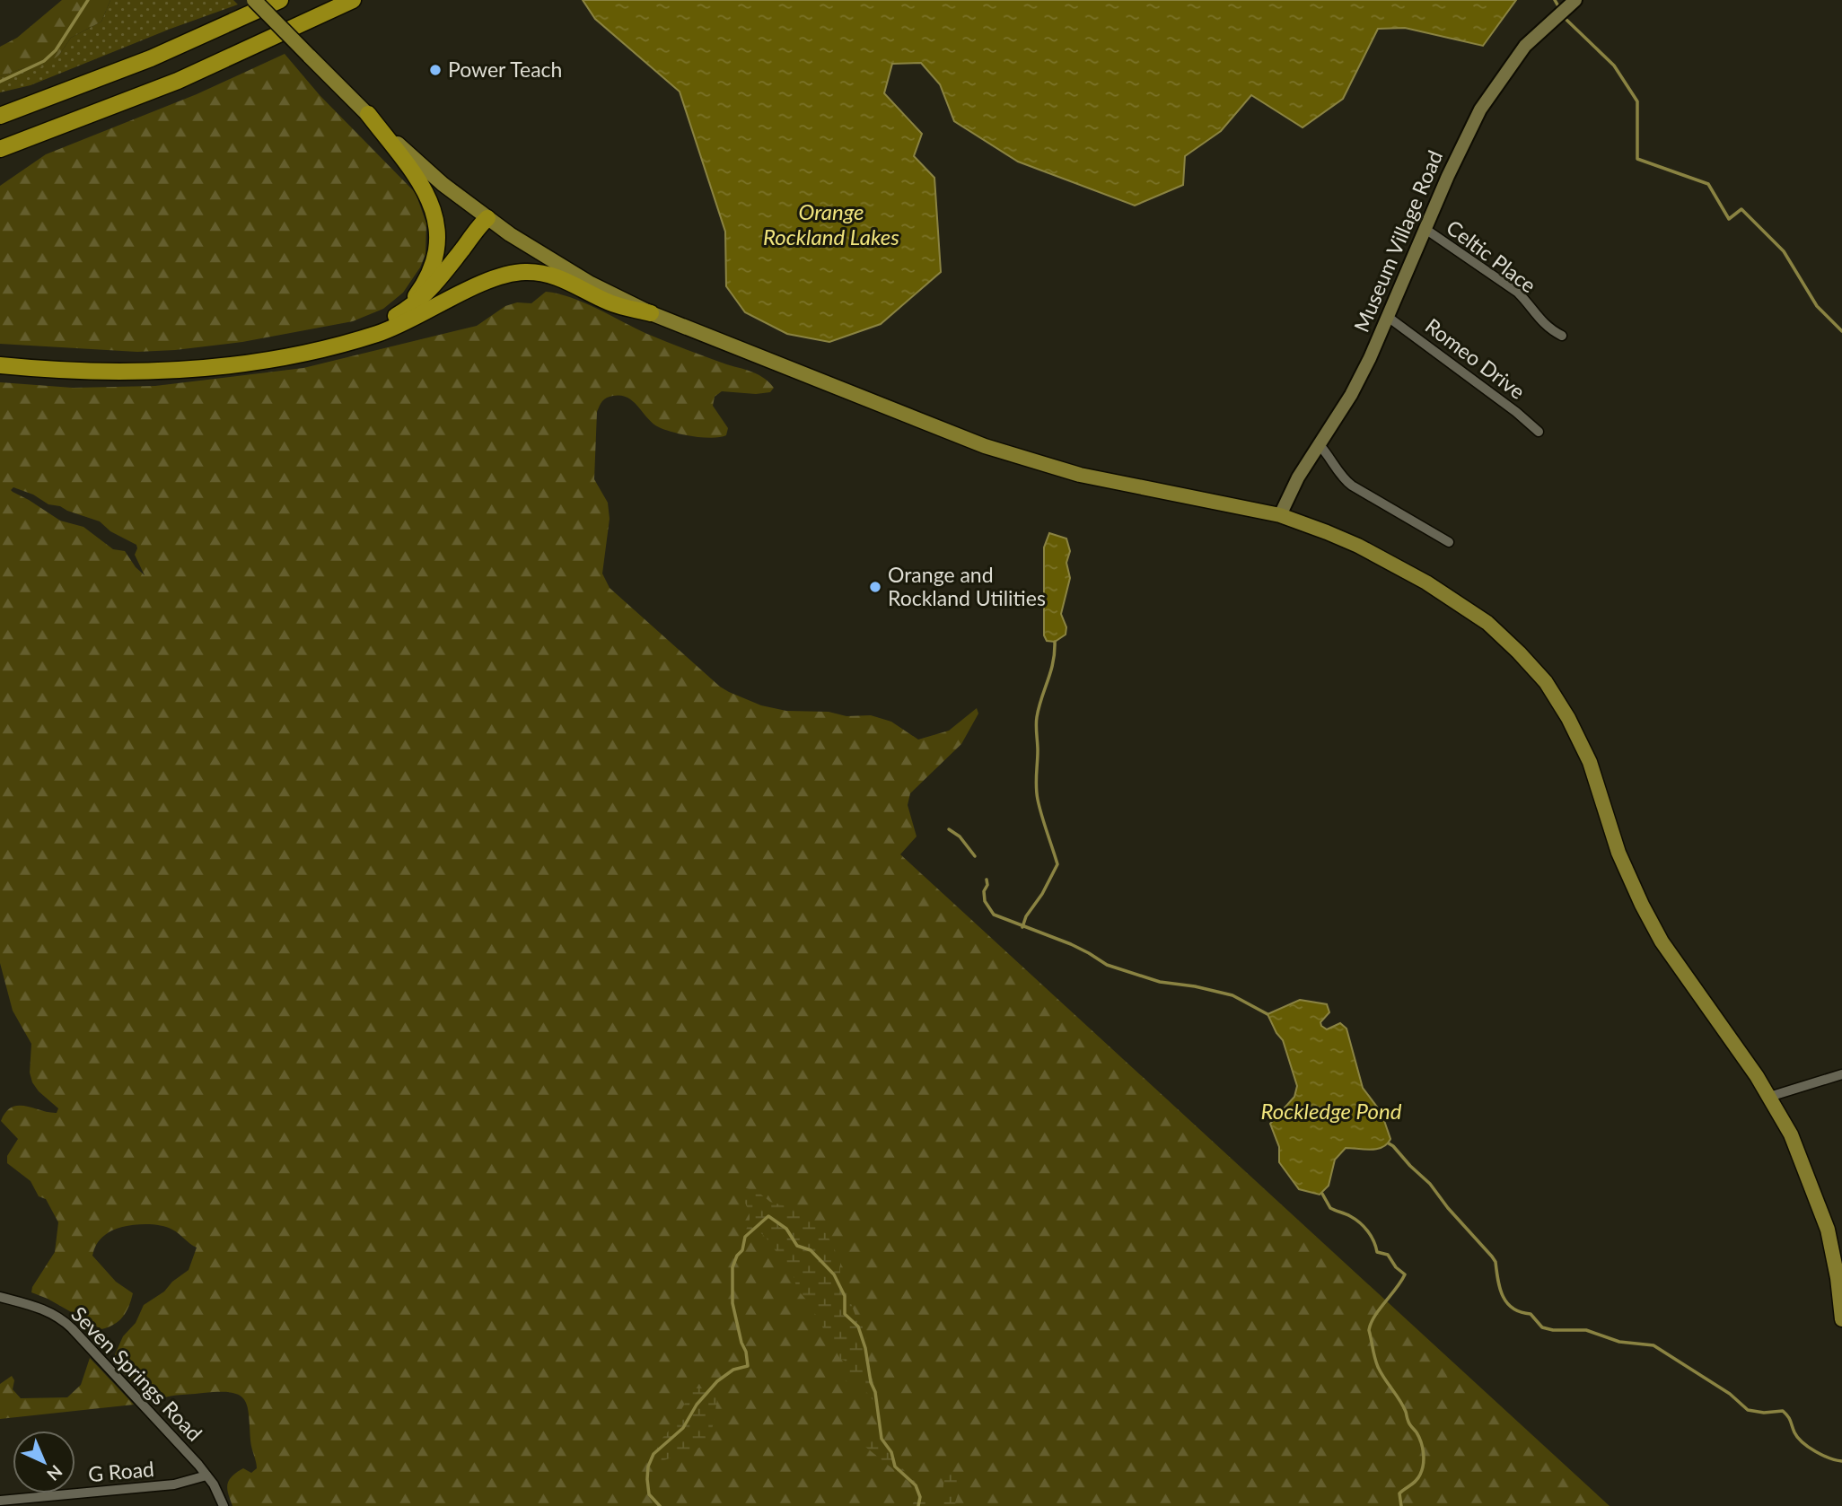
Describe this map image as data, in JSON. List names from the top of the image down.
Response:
{
  "streets": {
    "street": [
      "Museum Village Road",
      "Celtic Place",
      "Romeo Drive",
      "Seven Springs Road",
      "G Road"
    ]
  },
  "crossings": [
    ["Museum Village Road", "Celtic Place"],
    ["Museum Village Road", "Romeo Drive"],
    ["Seven Springs Road", "G Road"]
  ],
  "water": ["Orange Rockland Lakes", "Rockledge Pond"],
  "places": ["Power Teach", "Orange and Rockland Utilities"],
  "north": "bottom right"
}
